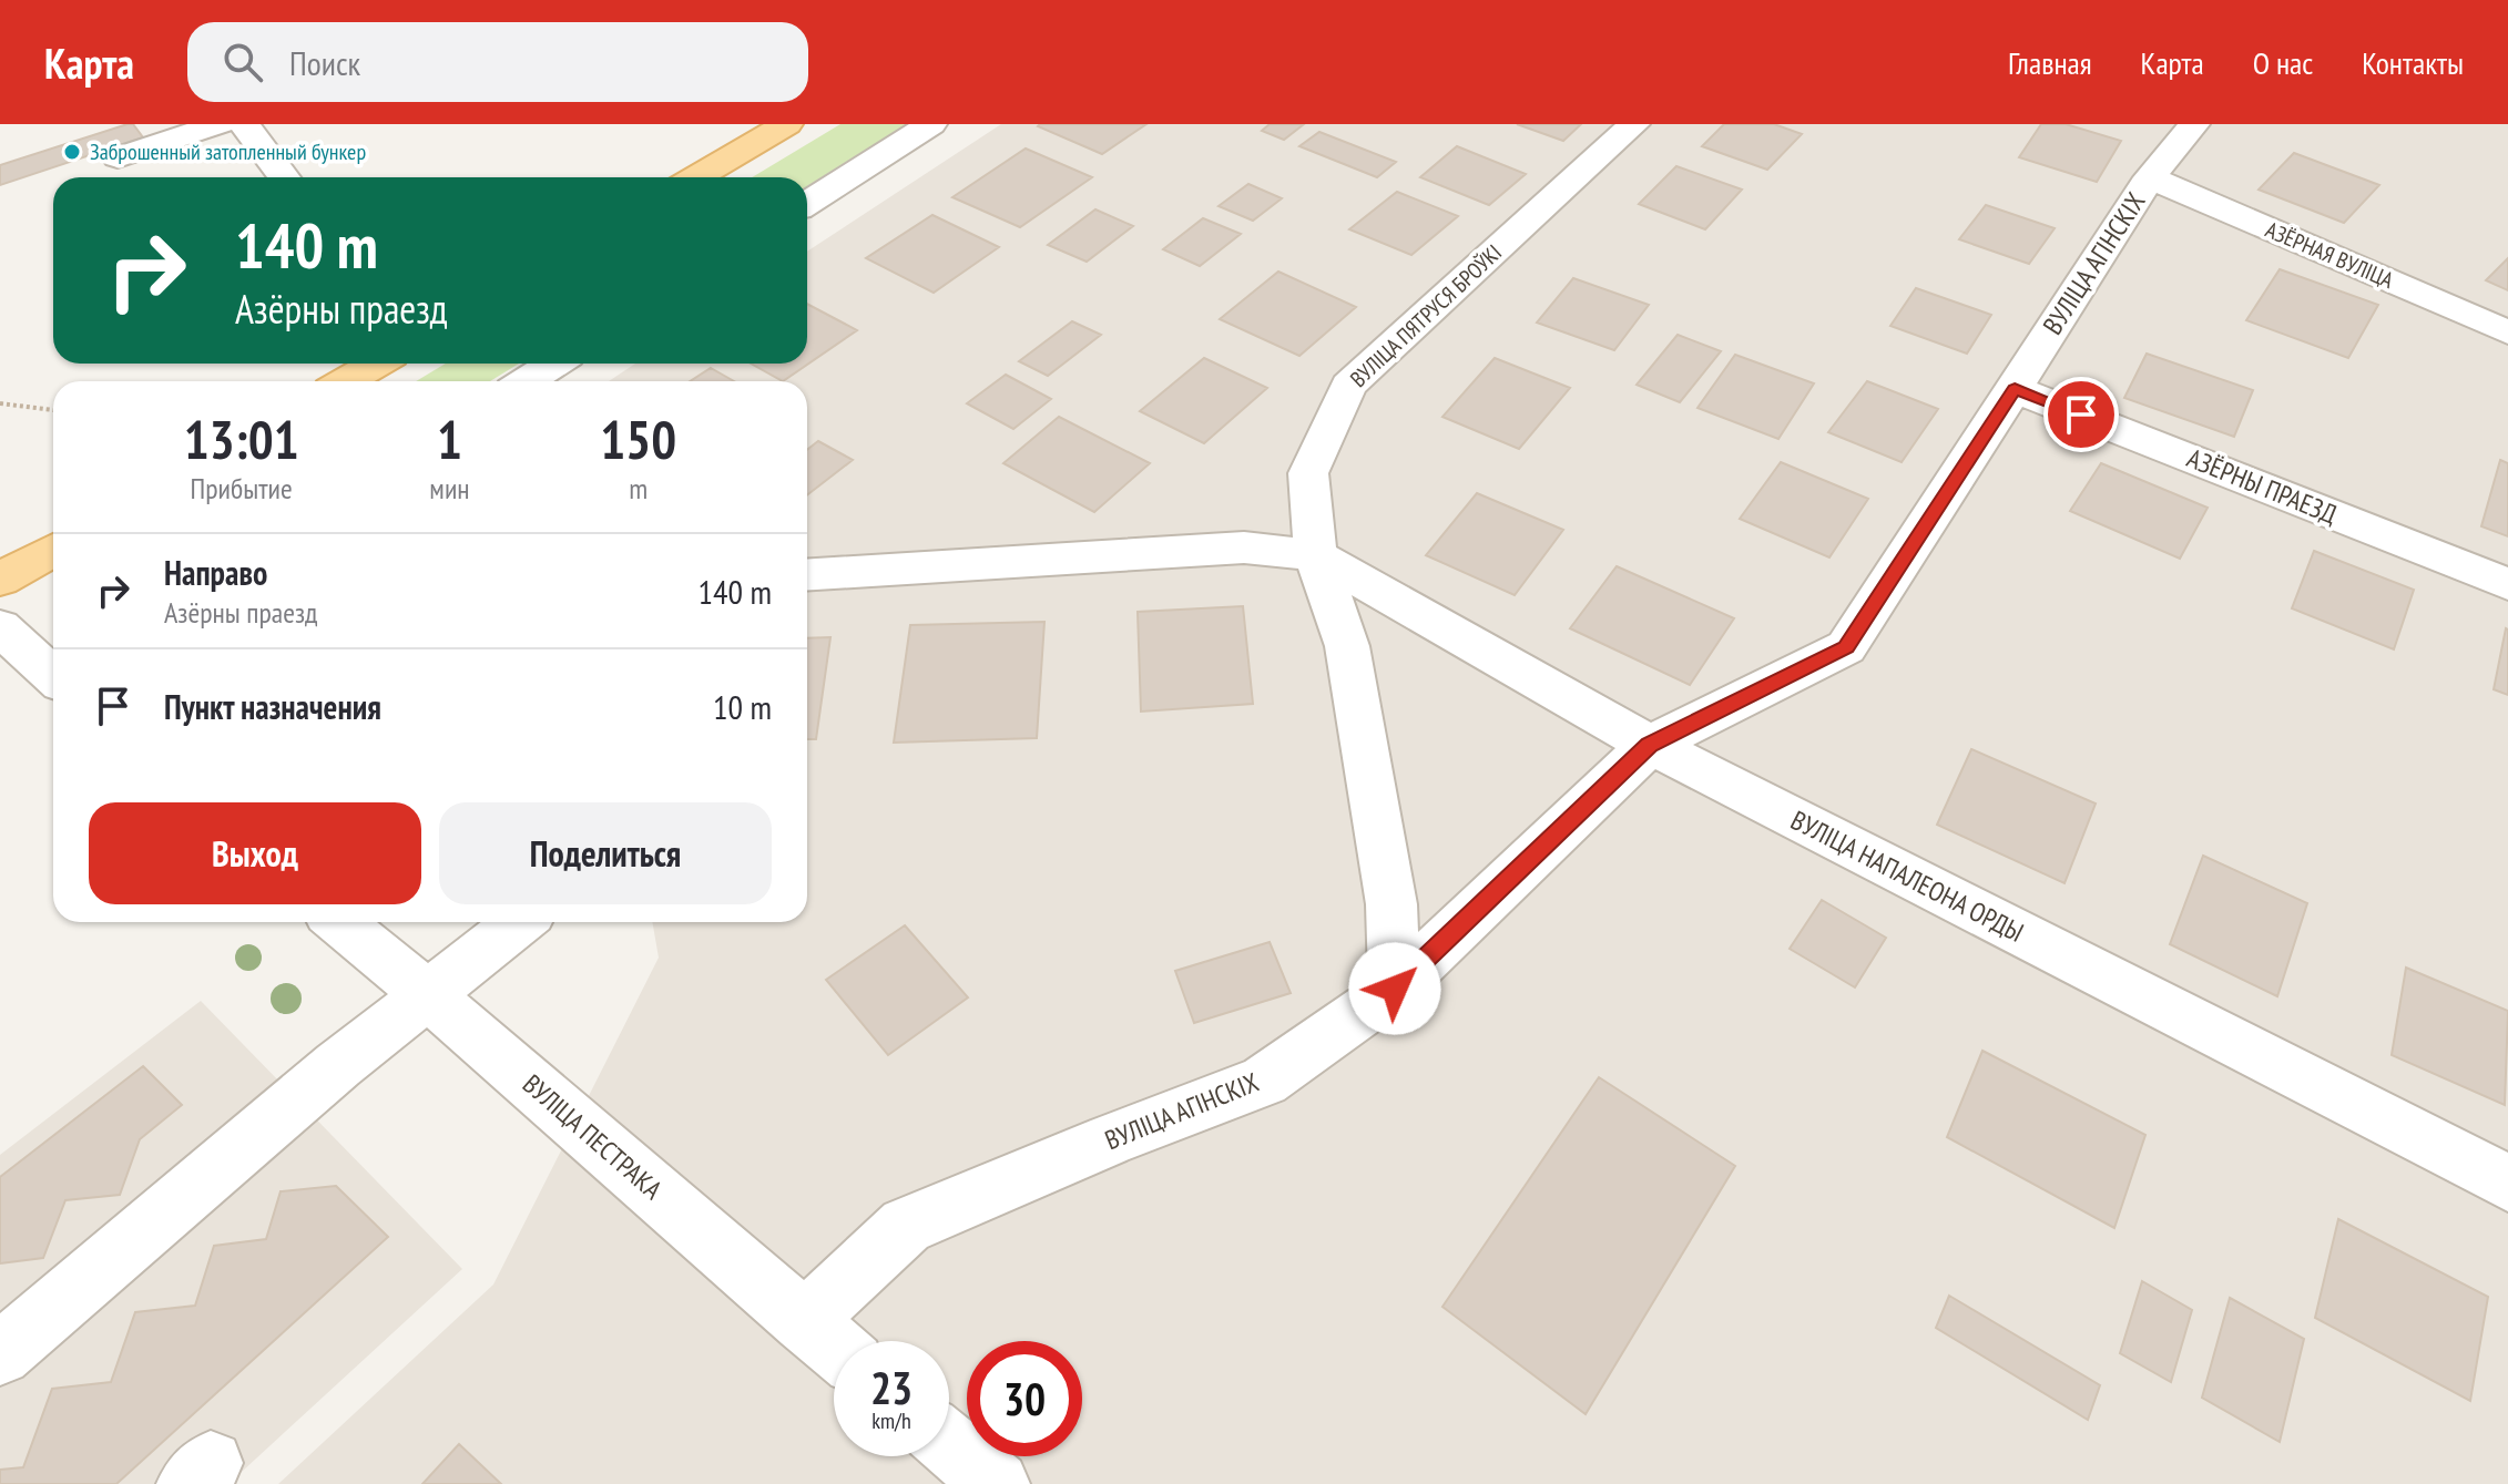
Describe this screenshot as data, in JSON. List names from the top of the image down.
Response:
{
  "streets": {
    "street": [
      "АЗЁРНАЯ ВУЛІЦА",
      "ВУЛІЦА АГІНСКІХ",
      "ВУЛІЦА ПЯТРУСЯ БРОЎКІ",
      "АЗЁРНЫ ПРАЕЗД",
      "ВУЛІЦА НАПАЛЕОНА ОРДЫ",
      "ВУЛІЦА ПЕСТРАКА"
    ]
  },
  "crossings": [
    ["АЗЁРНАЯ ВУЛІЦА", "ВУЛІЦА АГІНСКІХ"],
    ["ВУЛІЦА АГІНСКІХ", "ВУЛІЦА ПЯТРУСЯ БРОЎКІ"],
    ["ВУЛІЦА АГІНСКІХ", "АЗЁРНЫ ПРАЕЗД"],
    ["ВУЛІЦА АГІНСКІХ", "ВУЛІЦА НАПАЛЕОНА ОРДЫ"],
    ["ВУЛІЦА АГІНСКІХ", "ВУЛІЦА ПЕСТРАКА"],
    ["ВУЛІЦА ПЯТРУСЯ БРОЎКІ", "ВУЛІЦА НАПАЛЕОНА ОРДЫ"]
  ],
  "places": ["Заброшенный затопленный бункер"],
  "page": {
    "header": "Карта",
    "search": "Поиск",
    "nav": [
      "Главная",
      "Карта",
      "О нас",
      "Контакты"
    ],
    "turn": ["140 m", "Азёрны праезд"],
    "eta": [
      "13:01",
      "Прибытие",
      "1",
      "мин",
      "150",
      "m"
    ],
    "list": [
      {
        "name": "Направо",
        "note": "Азёрны праезд",
        "value": "140 m"
      },
      {
        "name": "Пункт назначения",
        "value": "10 m"
      }
    ],
    "buttons": ["Выход", "Поделиться"],
    "speed": "23 km/h",
    "limit": "30"
  }
}
